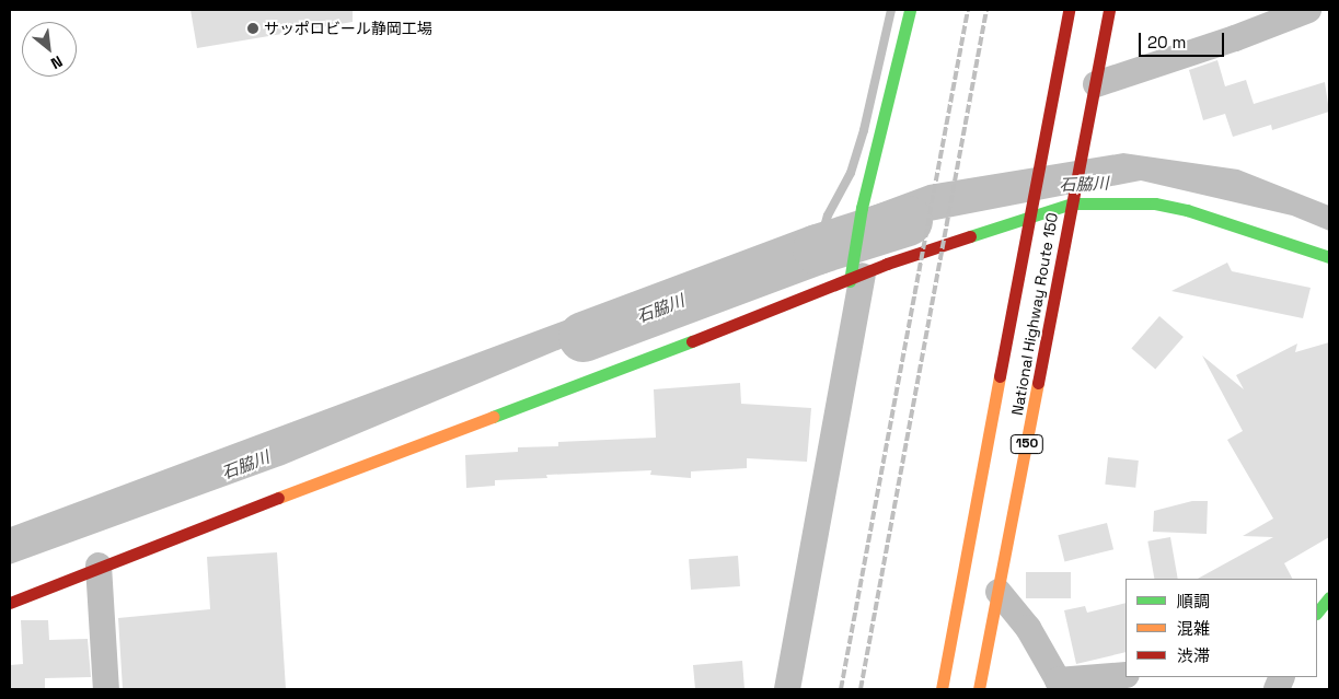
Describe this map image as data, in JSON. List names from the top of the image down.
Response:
{
  "streets": {
    "main road": ["National Highway Route 150", "150"]
  },
  "water": ["石脇川"],
  "places": ["サッポロビール静岡工場"],
  "legend": ["順調", "混雑", "渋滞"],
  "scale_bar": "20 m",
  "north": "bottom right"
}
